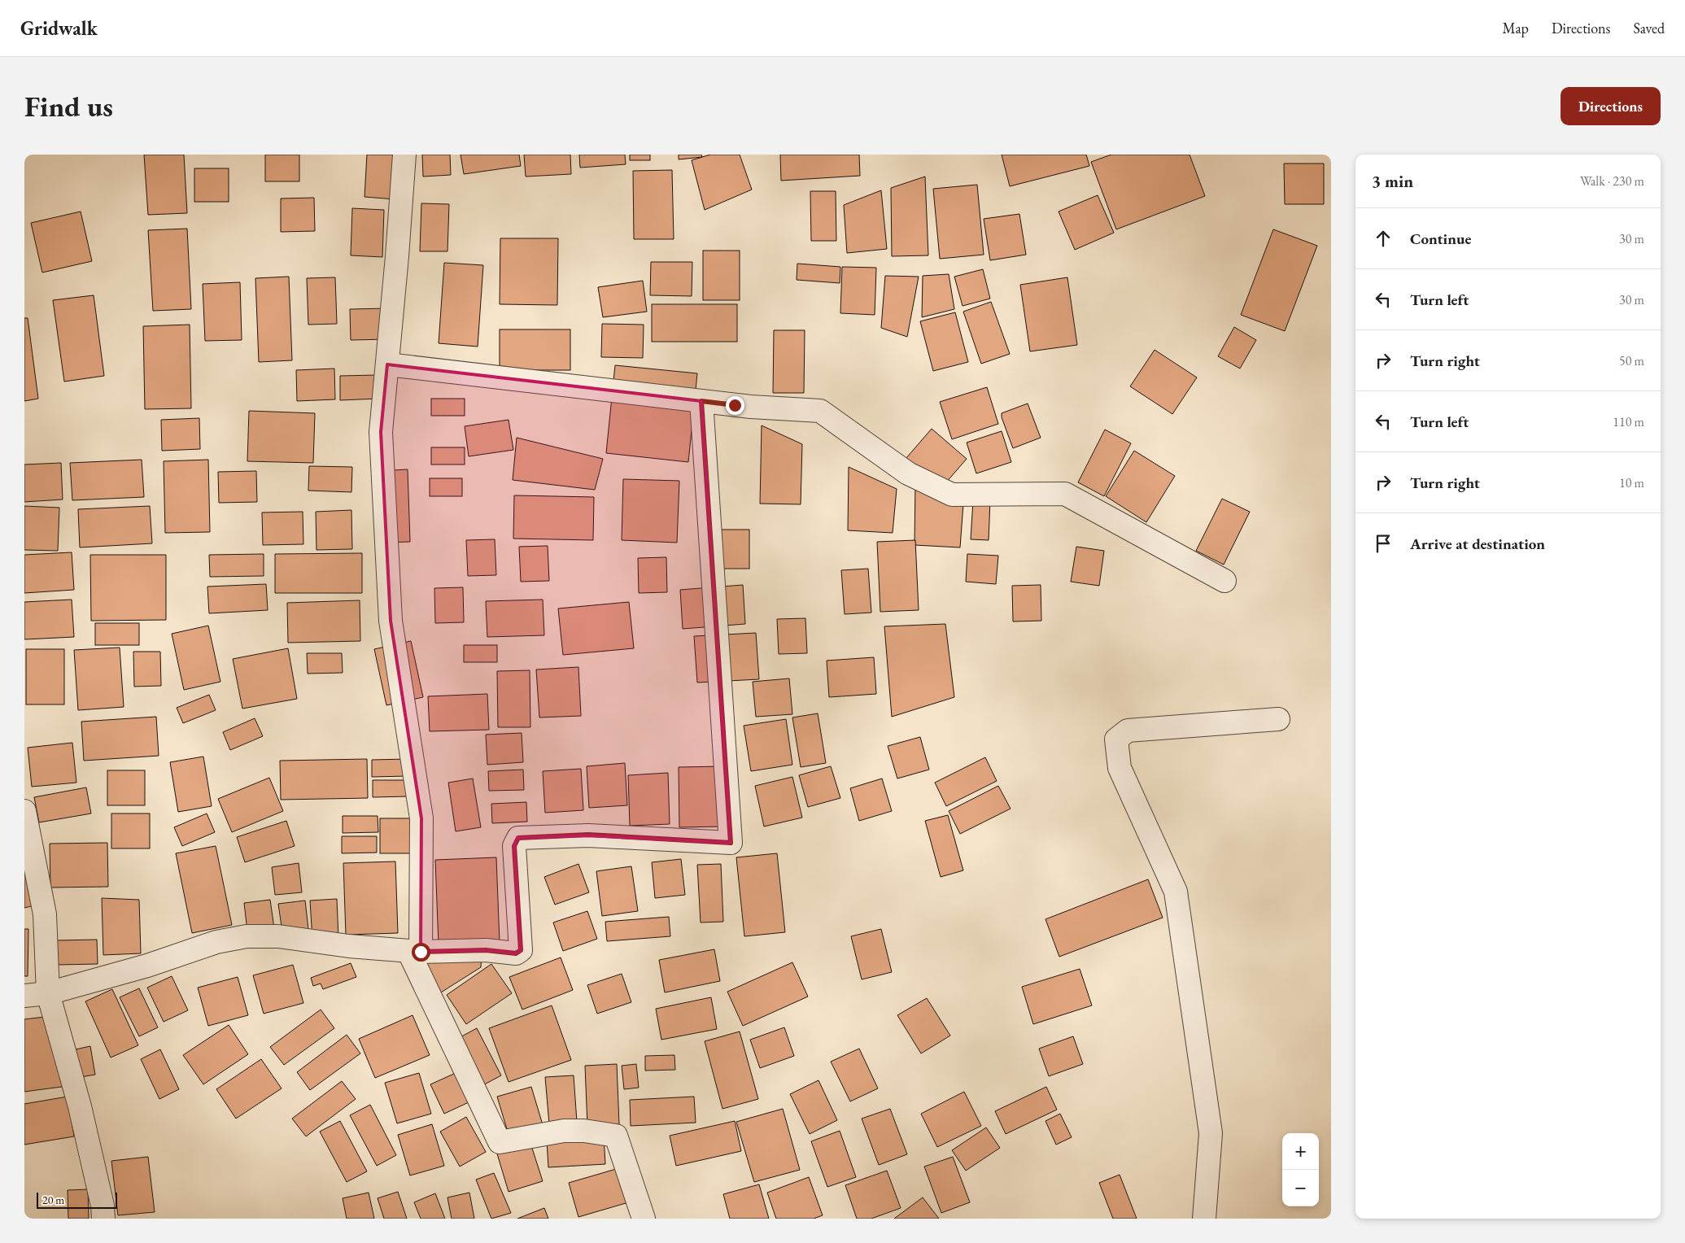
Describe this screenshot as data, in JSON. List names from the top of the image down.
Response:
{
  "scale_bar": "20 m",
  "page": {
    "header": "Gridwalk",
    "nav": ["Map", "Directions", "Saved"],
    "buttons": "Directions",
    "title": "Find us",
    "heading": ["3 min", "Walk · 230 m"],
    "list": [
      ["Continue", "30 m"],
      ["Turn left", "30 m"],
      ["Turn right", "50 m"],
      ["Turn left", "110 m"],
      ["Turn right", "10 m"],
      "Arrive at destination"
    ],
    "map_buttons": ["+", "−"],
    "scale": "20 m"
  }
}
